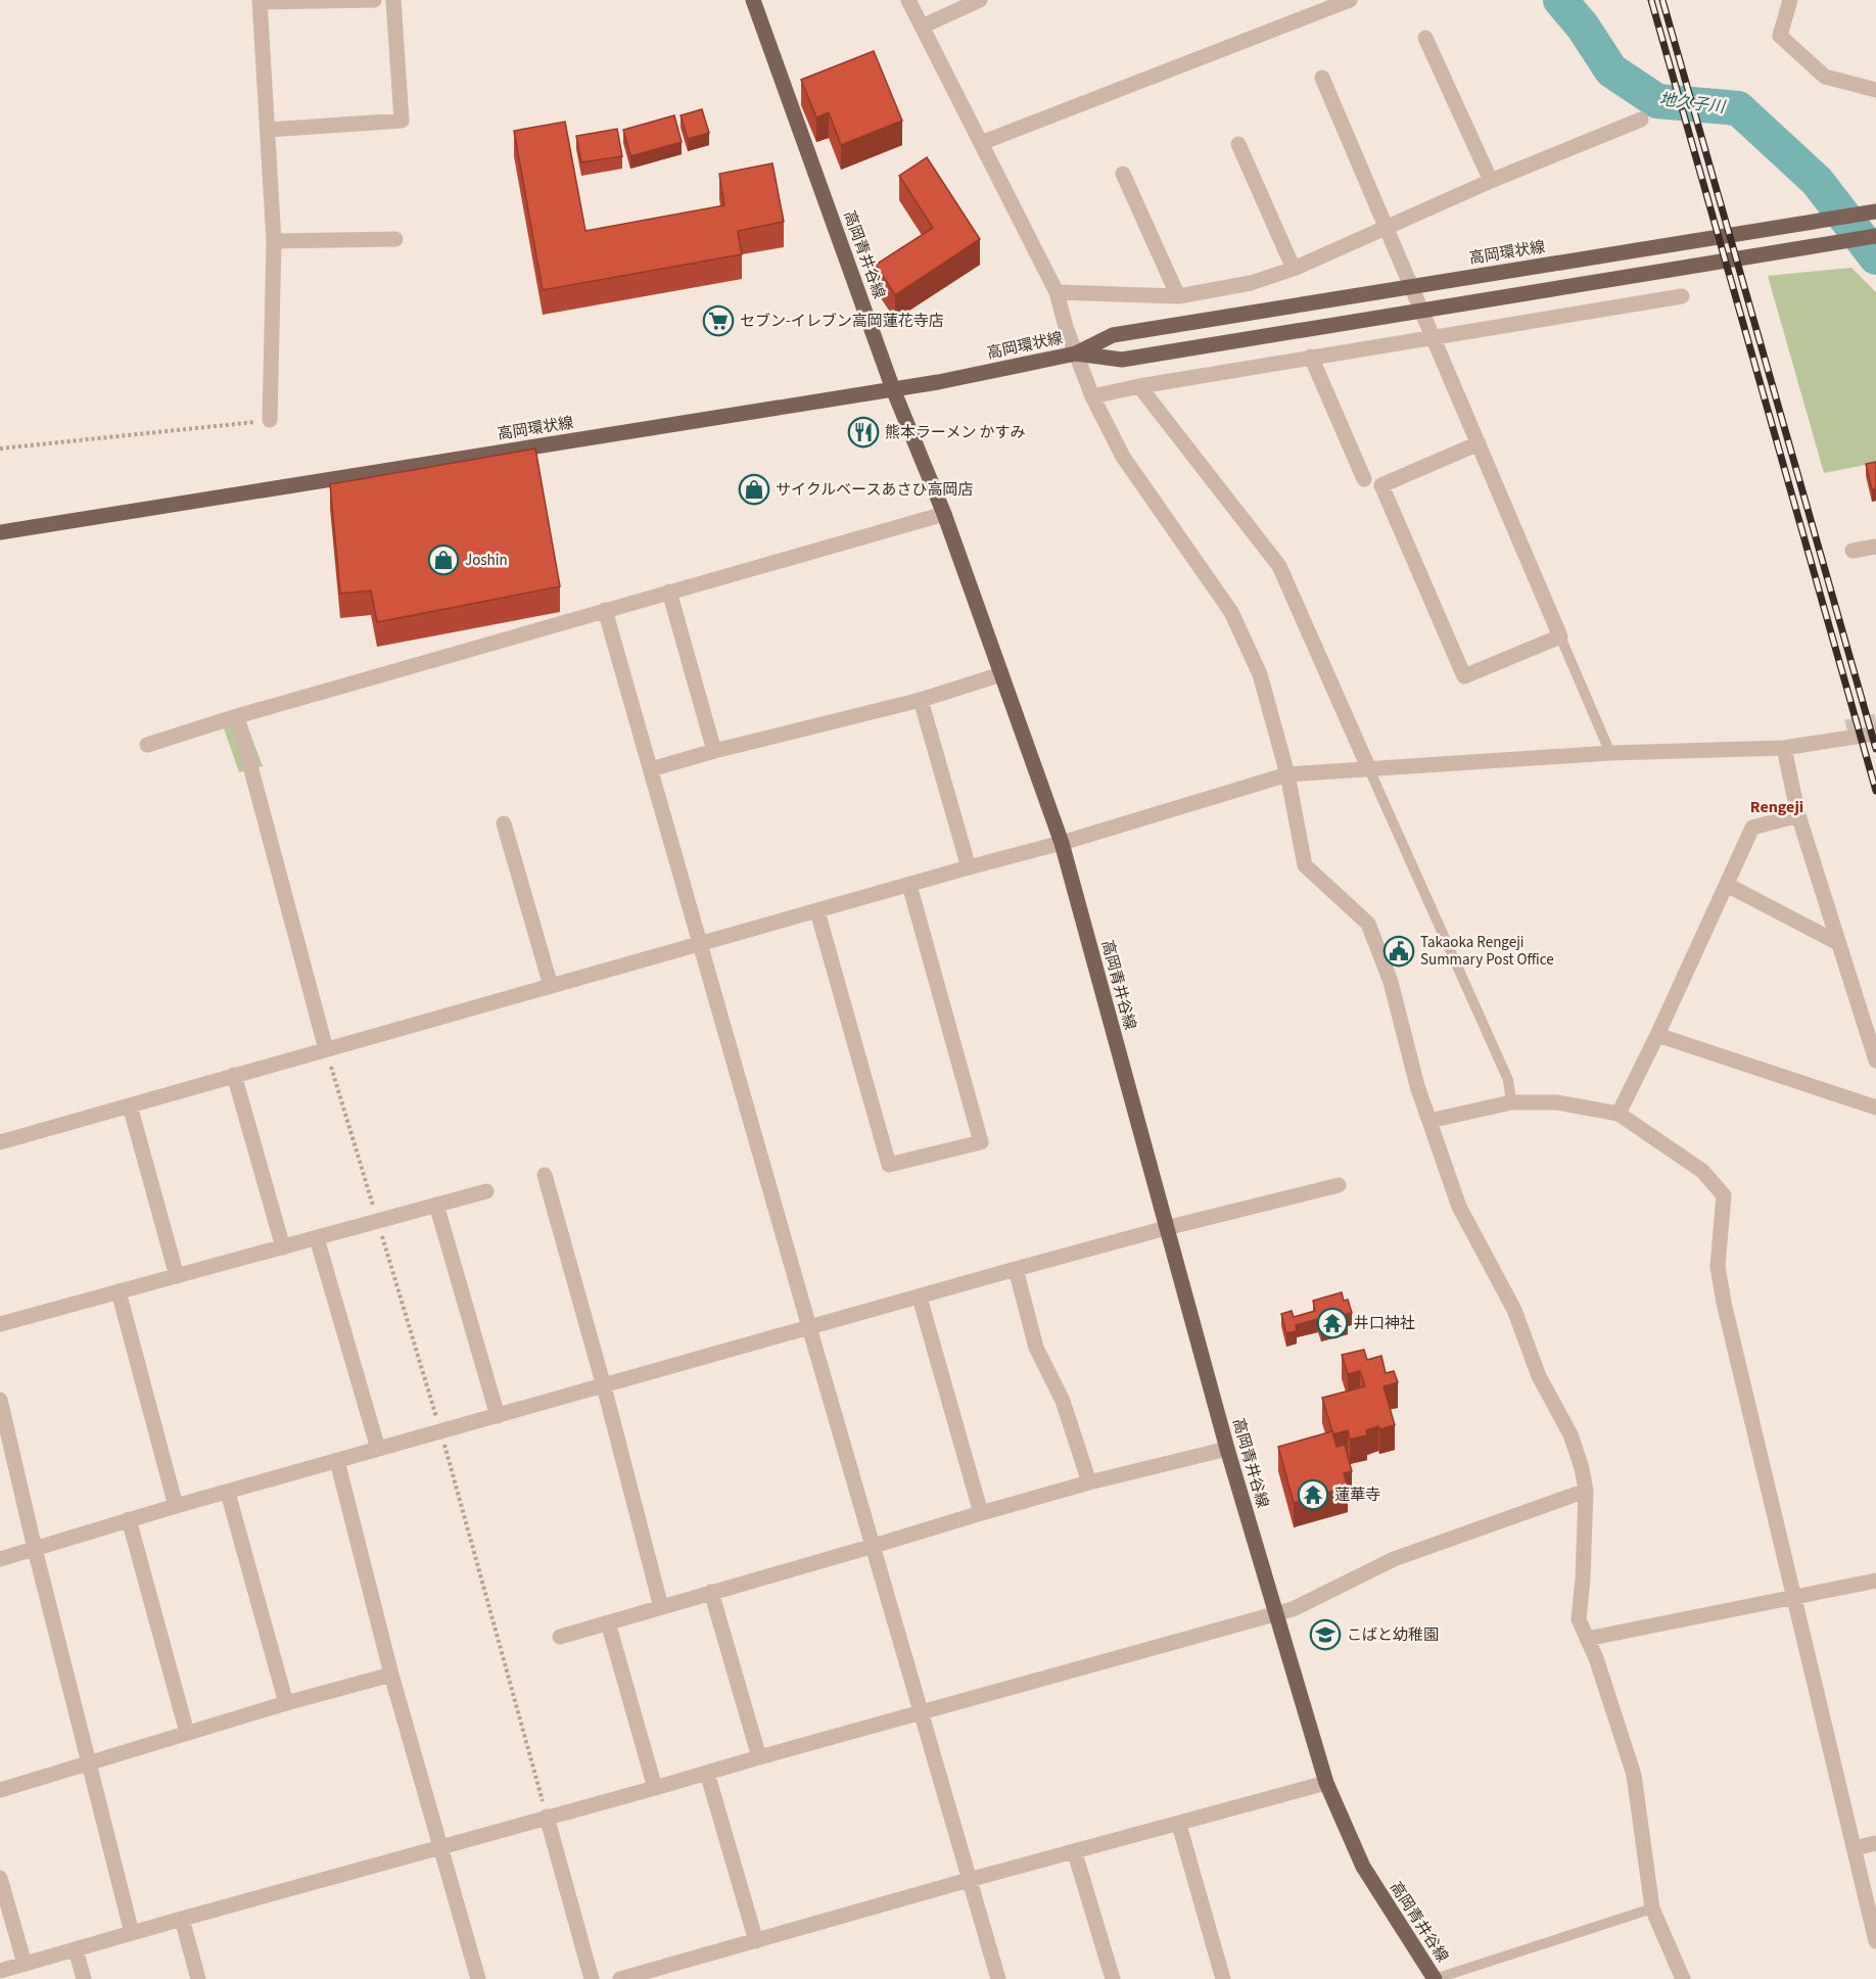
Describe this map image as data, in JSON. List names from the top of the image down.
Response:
{
  "streets": {
    "main road": ["高岡環状線", "高岡青井谷線"]
  },
  "crossings": [
    ["高岡環状線", "高岡青井谷線"]
  ],
  "districts": ["Rengeji"],
  "water": ["地久子川"],
  "places": {
    "supermarket": ["セブン-イレブン高岡蓮花寺店"],
    "restaurant": ["熊本ラーメン かすみ"],
    "shop": ["サイクルベースあさひ高岡店", "Joshin"],
    "public building": ["Takaoka Rengeji Summary Post Office"],
    "temple": ["井口神社", "蓮華寺"],
    "school or university": ["こばと幼稚園"]
  }
}
